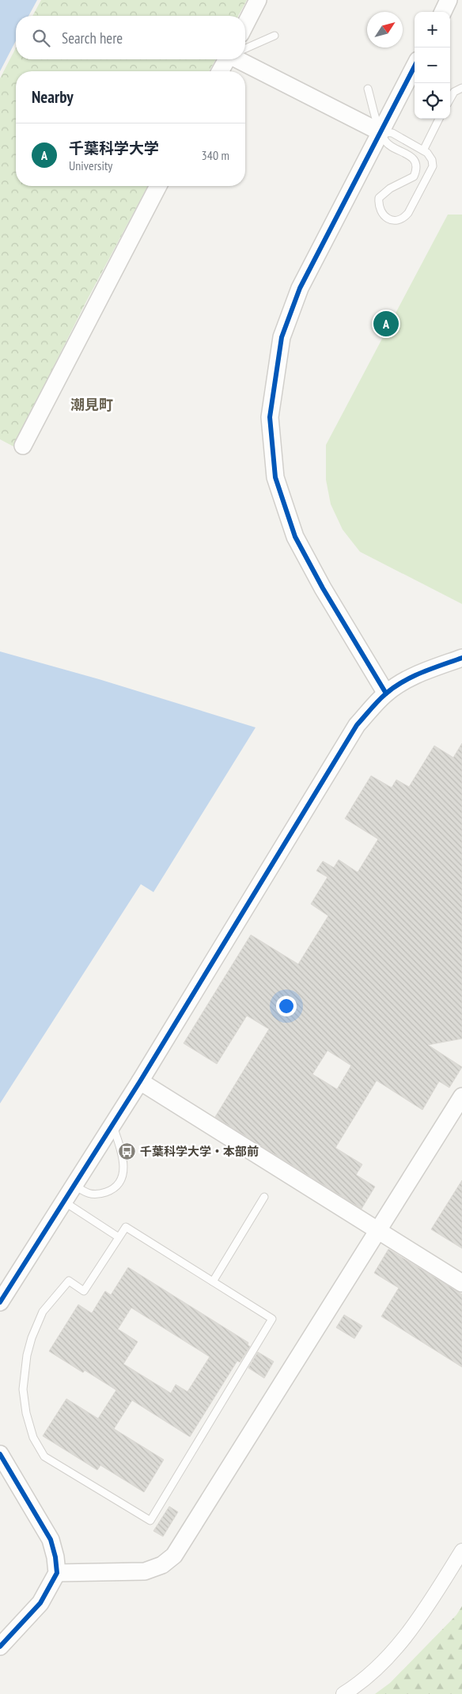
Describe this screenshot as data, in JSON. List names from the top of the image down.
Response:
{
  "districts": ["潮見町"],
  "places": {
    "bus stop": ["千葉科学大学・本部前"]
  },
  "north": "top right",
  "page": {
    "map_buttons": ["+", "−"],
    "search": "Search here",
    "heading": "Nearby",
    "list": [
      {
        "mark": "A",
        "name": "千葉科学大学",
        "note": "University",
        "value": "340 m"
      }
    ],
    "pins": "A"
  }
}
